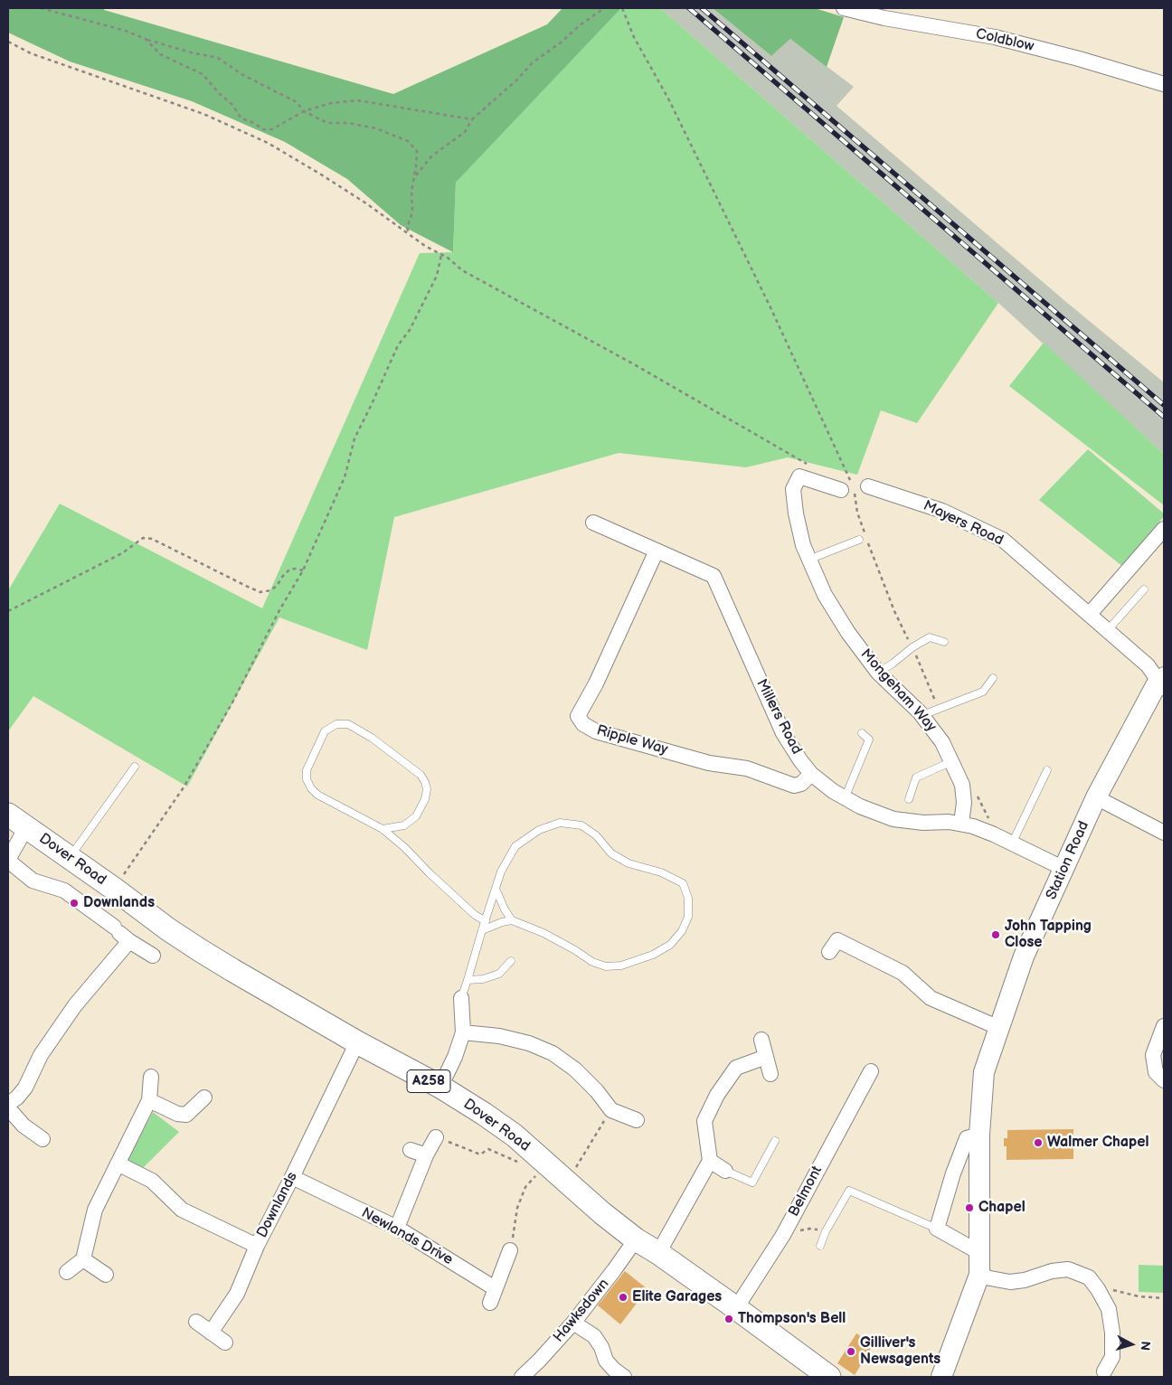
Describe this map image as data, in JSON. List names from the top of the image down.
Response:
{
  "streets": {
    "main road": ["Dover Road", "A258"],
    "street": [
      "Coldblow",
      "Mayers Road",
      "Mongeham Way",
      "Millers Road",
      "Ripple Way",
      "Station Road",
      "Belmont",
      "Downlands",
      "Newlands Drive",
      "Hawksdown"
    ]
  },
  "crossings": [
    ["Mayers Road", "Station Road"],
    ["Mongeham Way", "Millers Road"],
    ["Millers Road", "Ripple Way"],
    ["Millers Road", "Station Road"],
    ["Dover Road", "Belmont"],
    ["Dover Road", "Downlands"],
    ["Dover Road", "Hawksdown"],
    ["Downlands", "Newlands Drive"]
  ],
  "places": [
    "Downlands",
    "John Tapping Close",
    "Walmer Chapel",
    "Chapel",
    "Elite Garages",
    "Thompson's Bell",
    "Gilliver's Newsagents"
  ],
  "north": "right"
}
